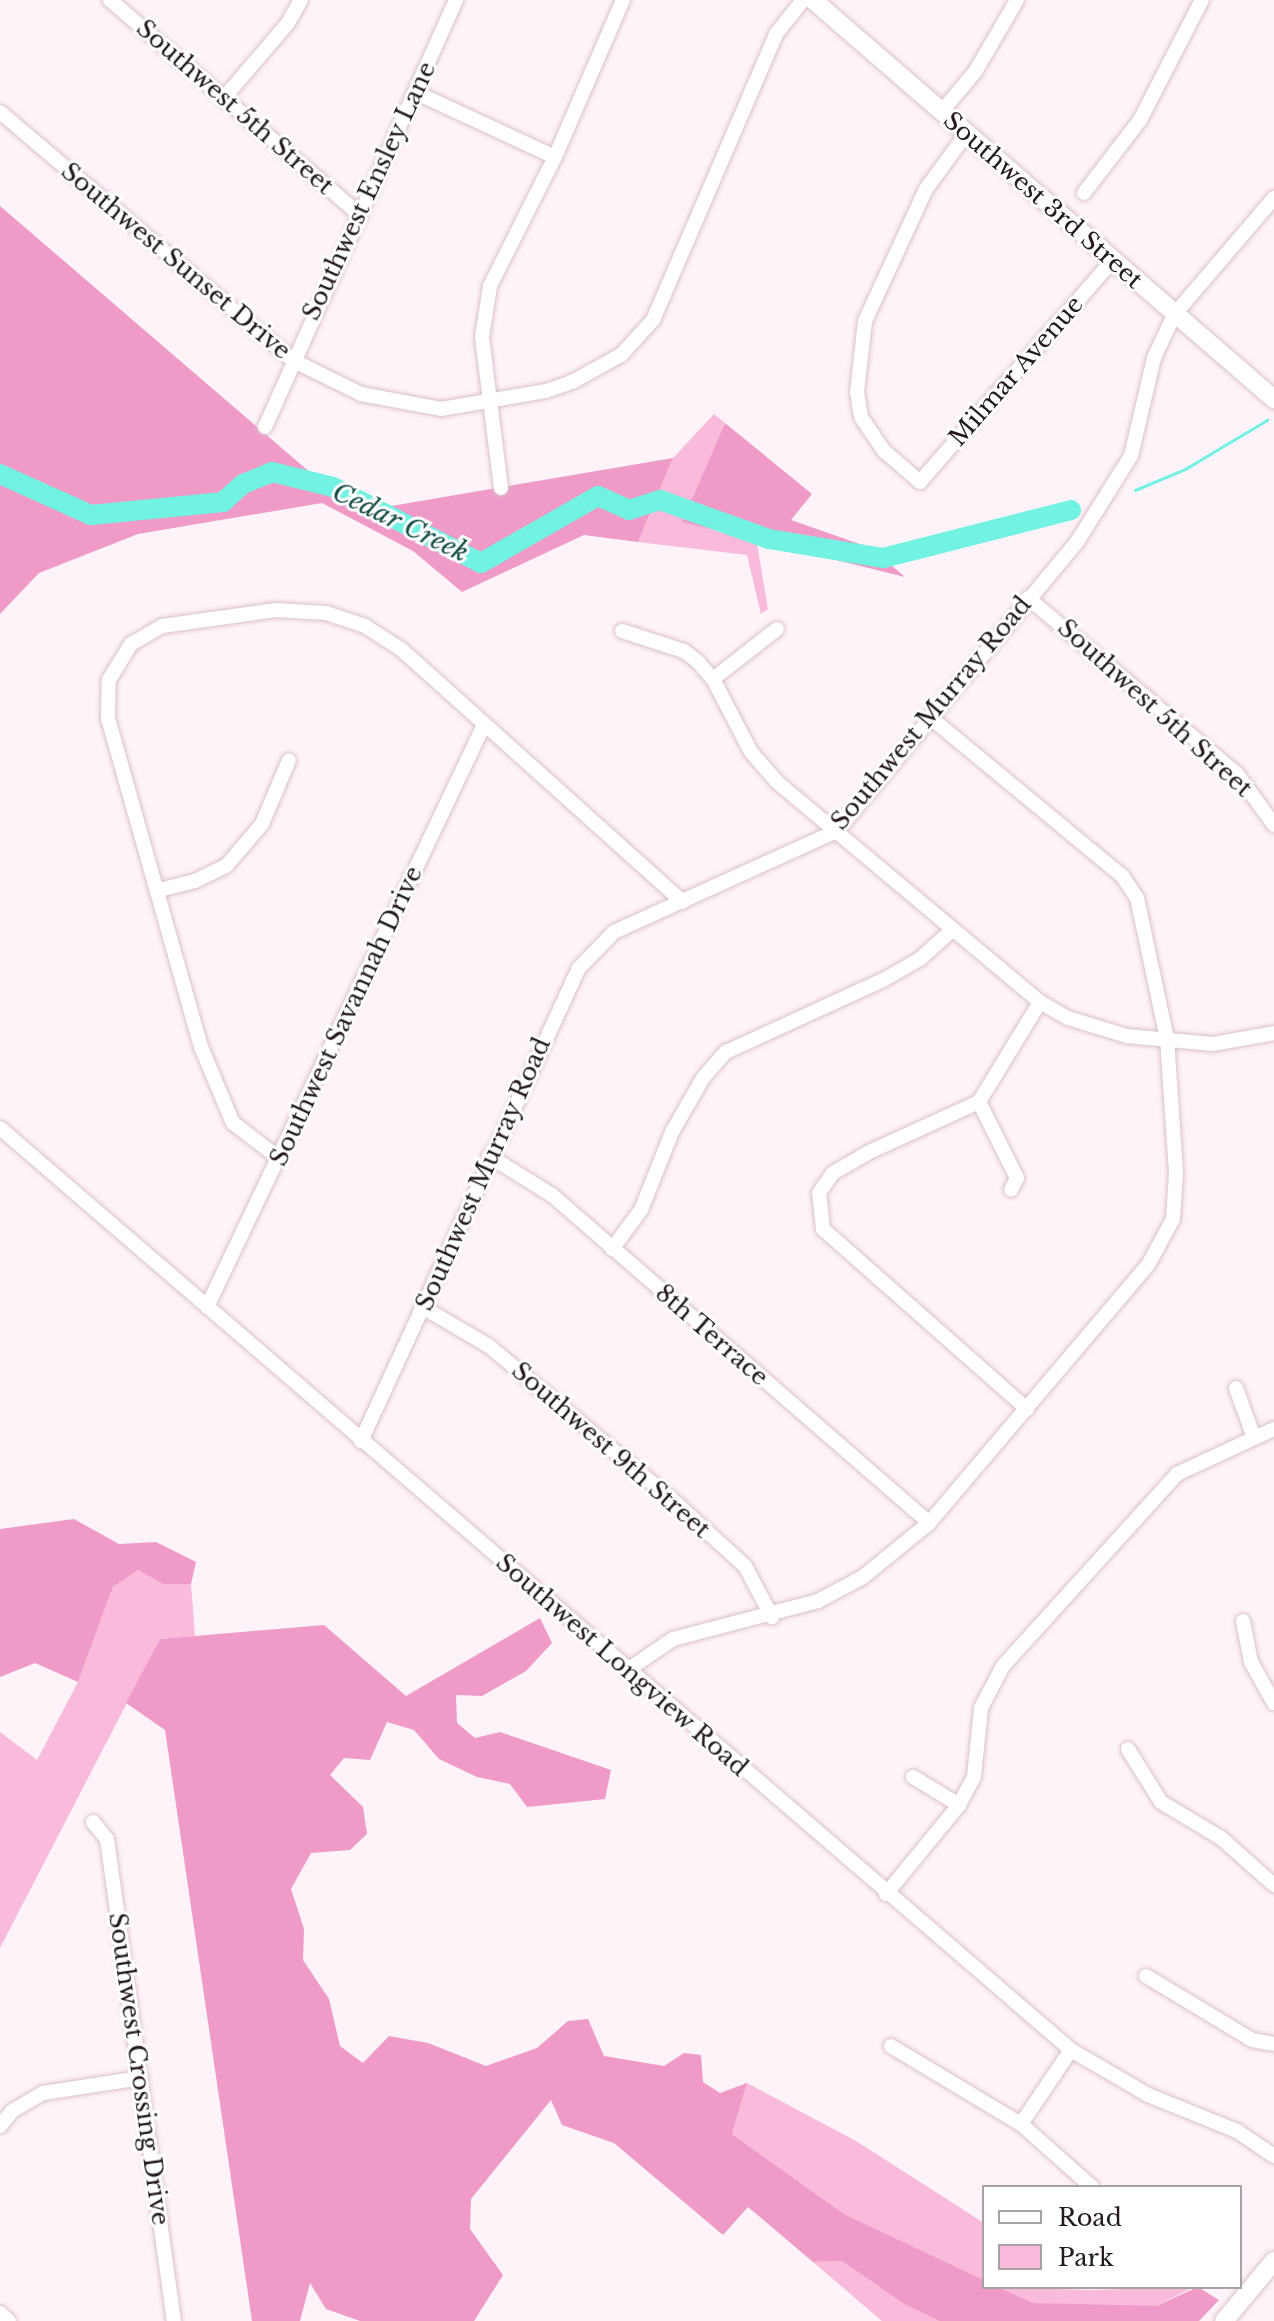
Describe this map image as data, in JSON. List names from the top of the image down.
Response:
{
  "streets": {
    "main road": ["Southwest 3rd Street"],
    "street": [
      "Southwest 5th Street",
      "Southwest Ensley Lane",
      "Southwest Sunset Drive",
      "Milmar Avenue",
      "Southwest Murray Road",
      "Southwest Savannah Drive",
      "8th Terrace",
      "Southwest 9th Street",
      "Southwest Longview Road",
      "Southwest Crossing Drive"
    ]
  },
  "crossings": [
    ["Southwest 5th Street", "Southwest Ensley Lane"],
    ["Southwest 5th Street", "Southwest Murray Road"],
    ["Southwest Ensley Lane", "Southwest Sunset Drive"],
    ["Southwest 3rd Street", "Milmar Avenue"],
    ["Southwest 3rd Street", "Southwest Murray Road"],
    ["Southwest Murray Road", "8th Terrace"],
    ["Southwest Murray Road", "Southwest 9th Street"],
    ["Southwest Murray Road", "Southwest Longview Road"],
    ["Southwest Savannah Drive", "Southwest Longview Road"]
  ],
  "water": ["Cedar Creek"],
  "legend": ["Road", "Park"]
}
